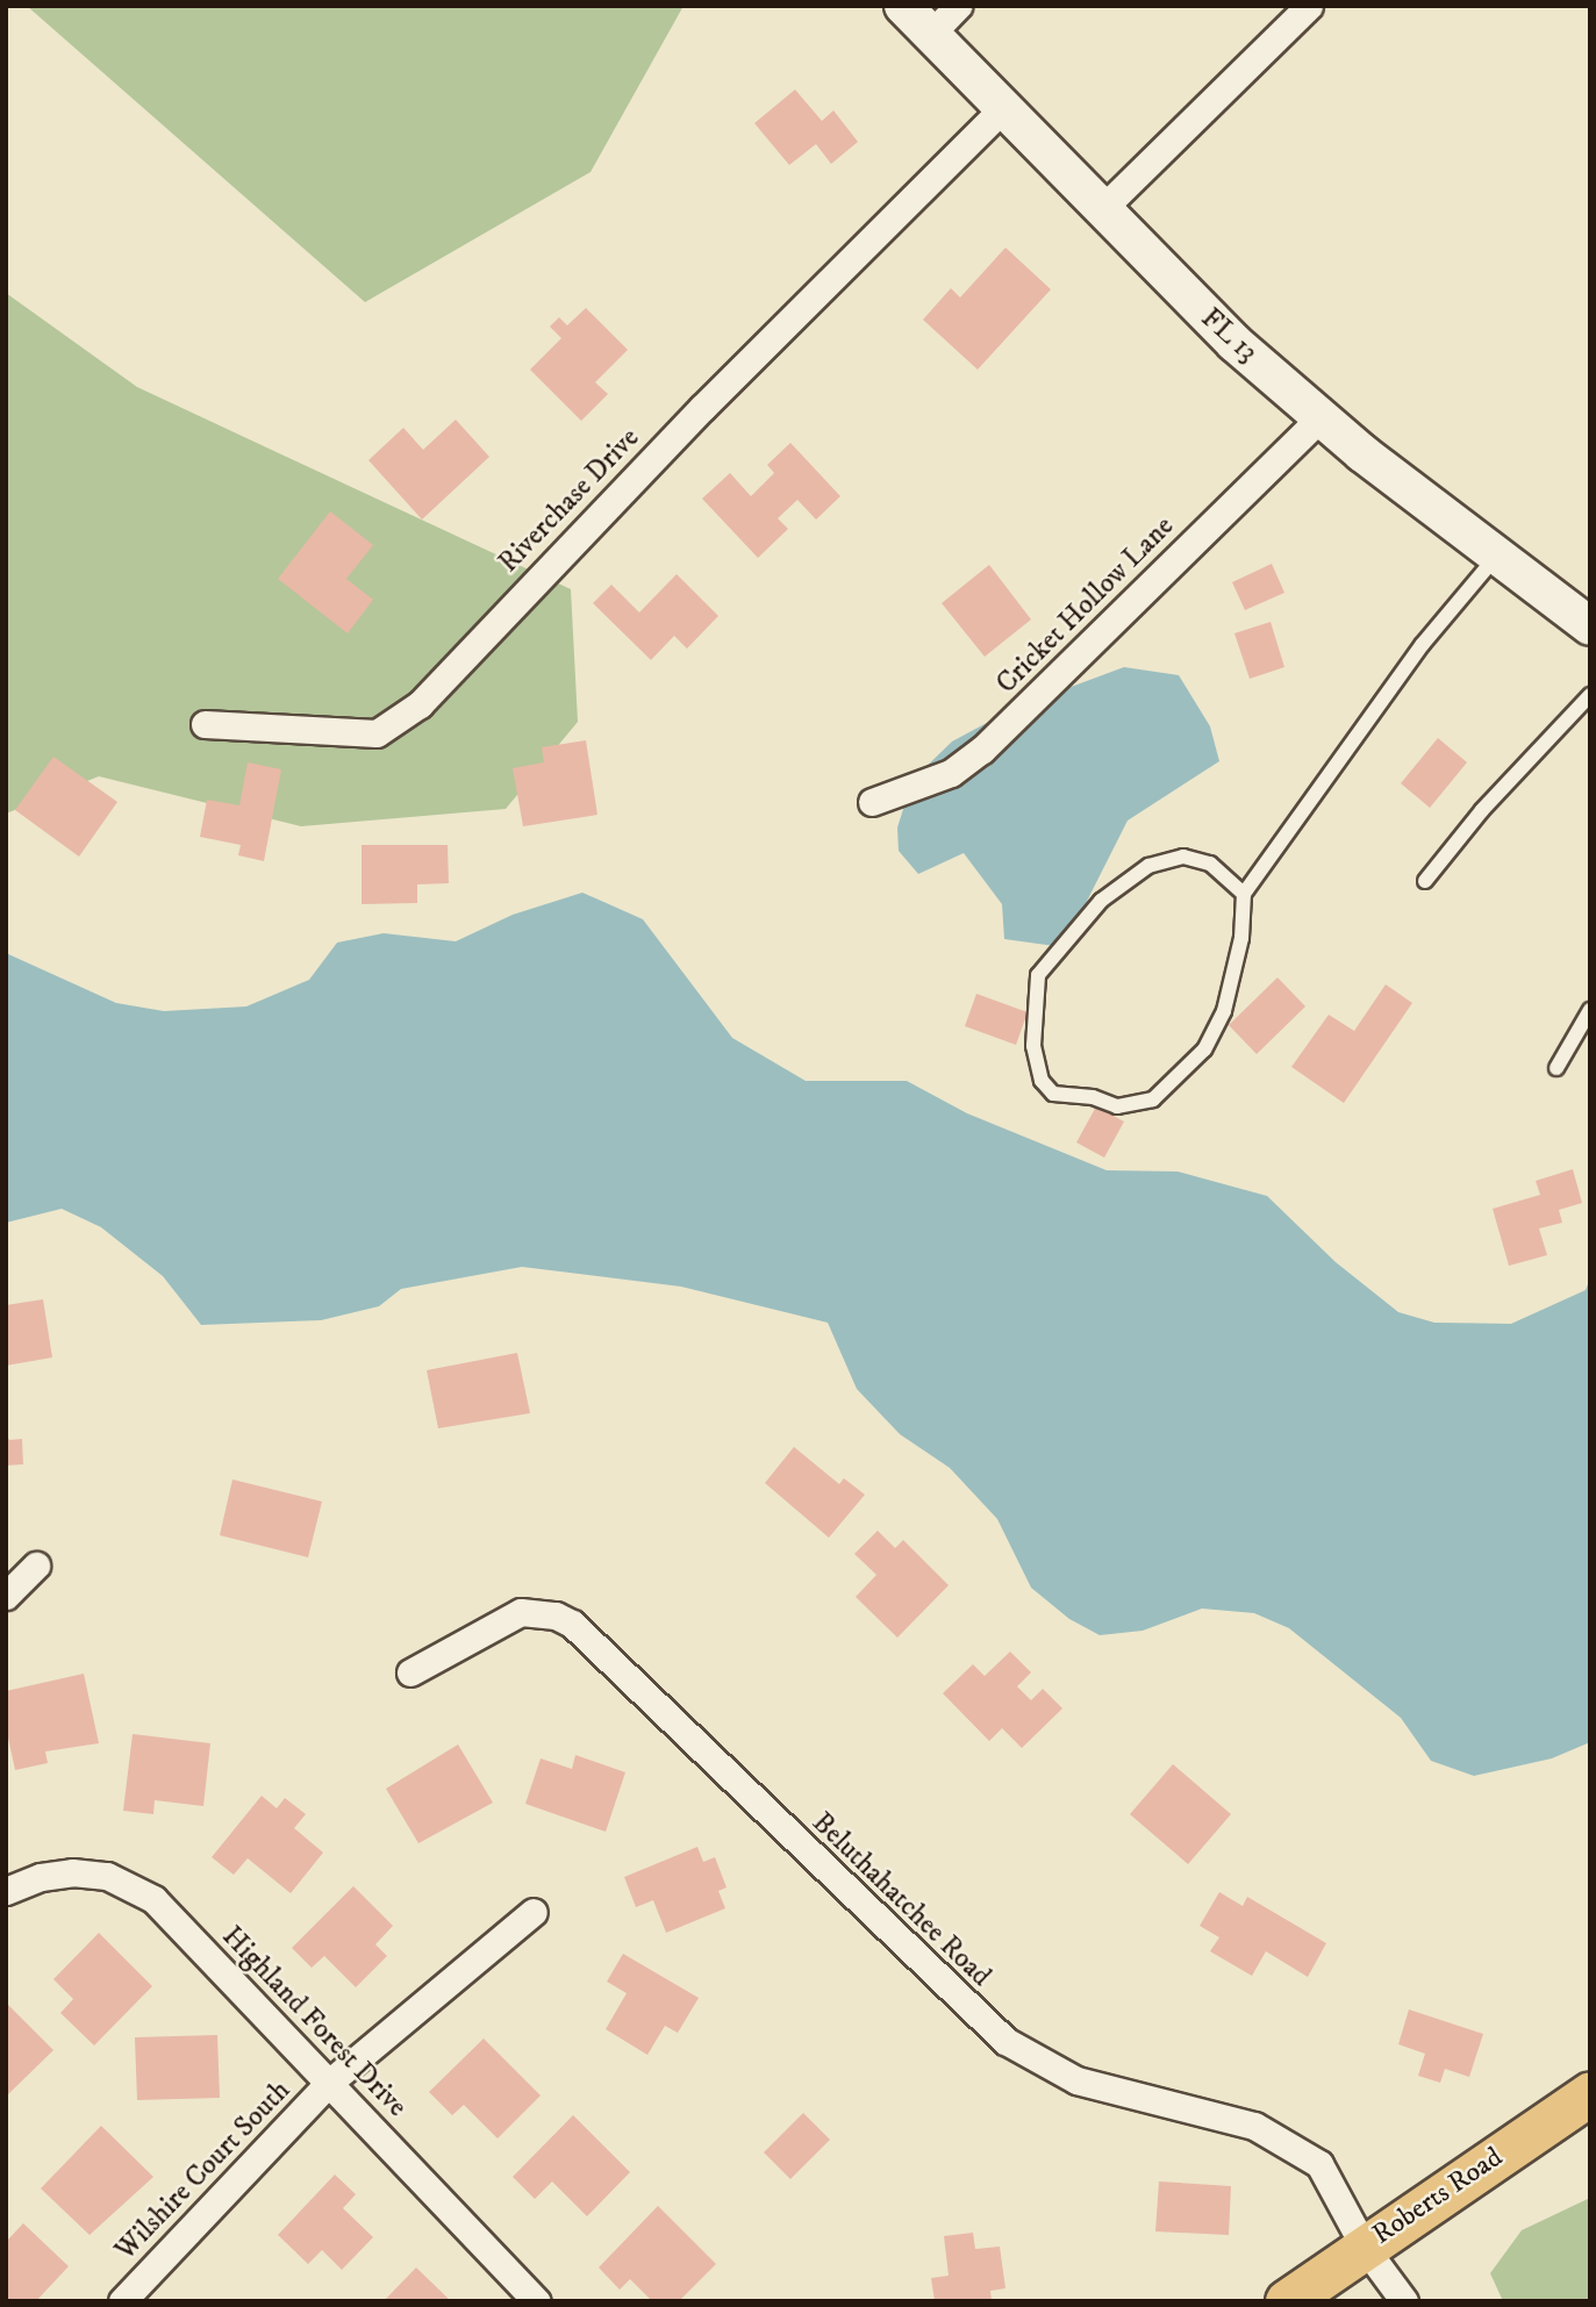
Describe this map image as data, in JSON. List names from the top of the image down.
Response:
{
  "streets": {
    "main road": ["FL 13", "Roberts Road"],
    "street": [
      "Riverchase Drive",
      "Cricket Hollow Lane",
      "Beluthahatchee Road",
      "Highland Forest Drive",
      "Wilshire Court South"
    ]
  },
  "crossings": [
    ["FL 13", "Riverchase Drive"],
    ["FL 13", "Cricket Hollow Lane"],
    ["Beluthahatchee Road", "Roberts Road"],
    ["Highland Forest Drive", "Wilshire Court South"]
  ]
}
